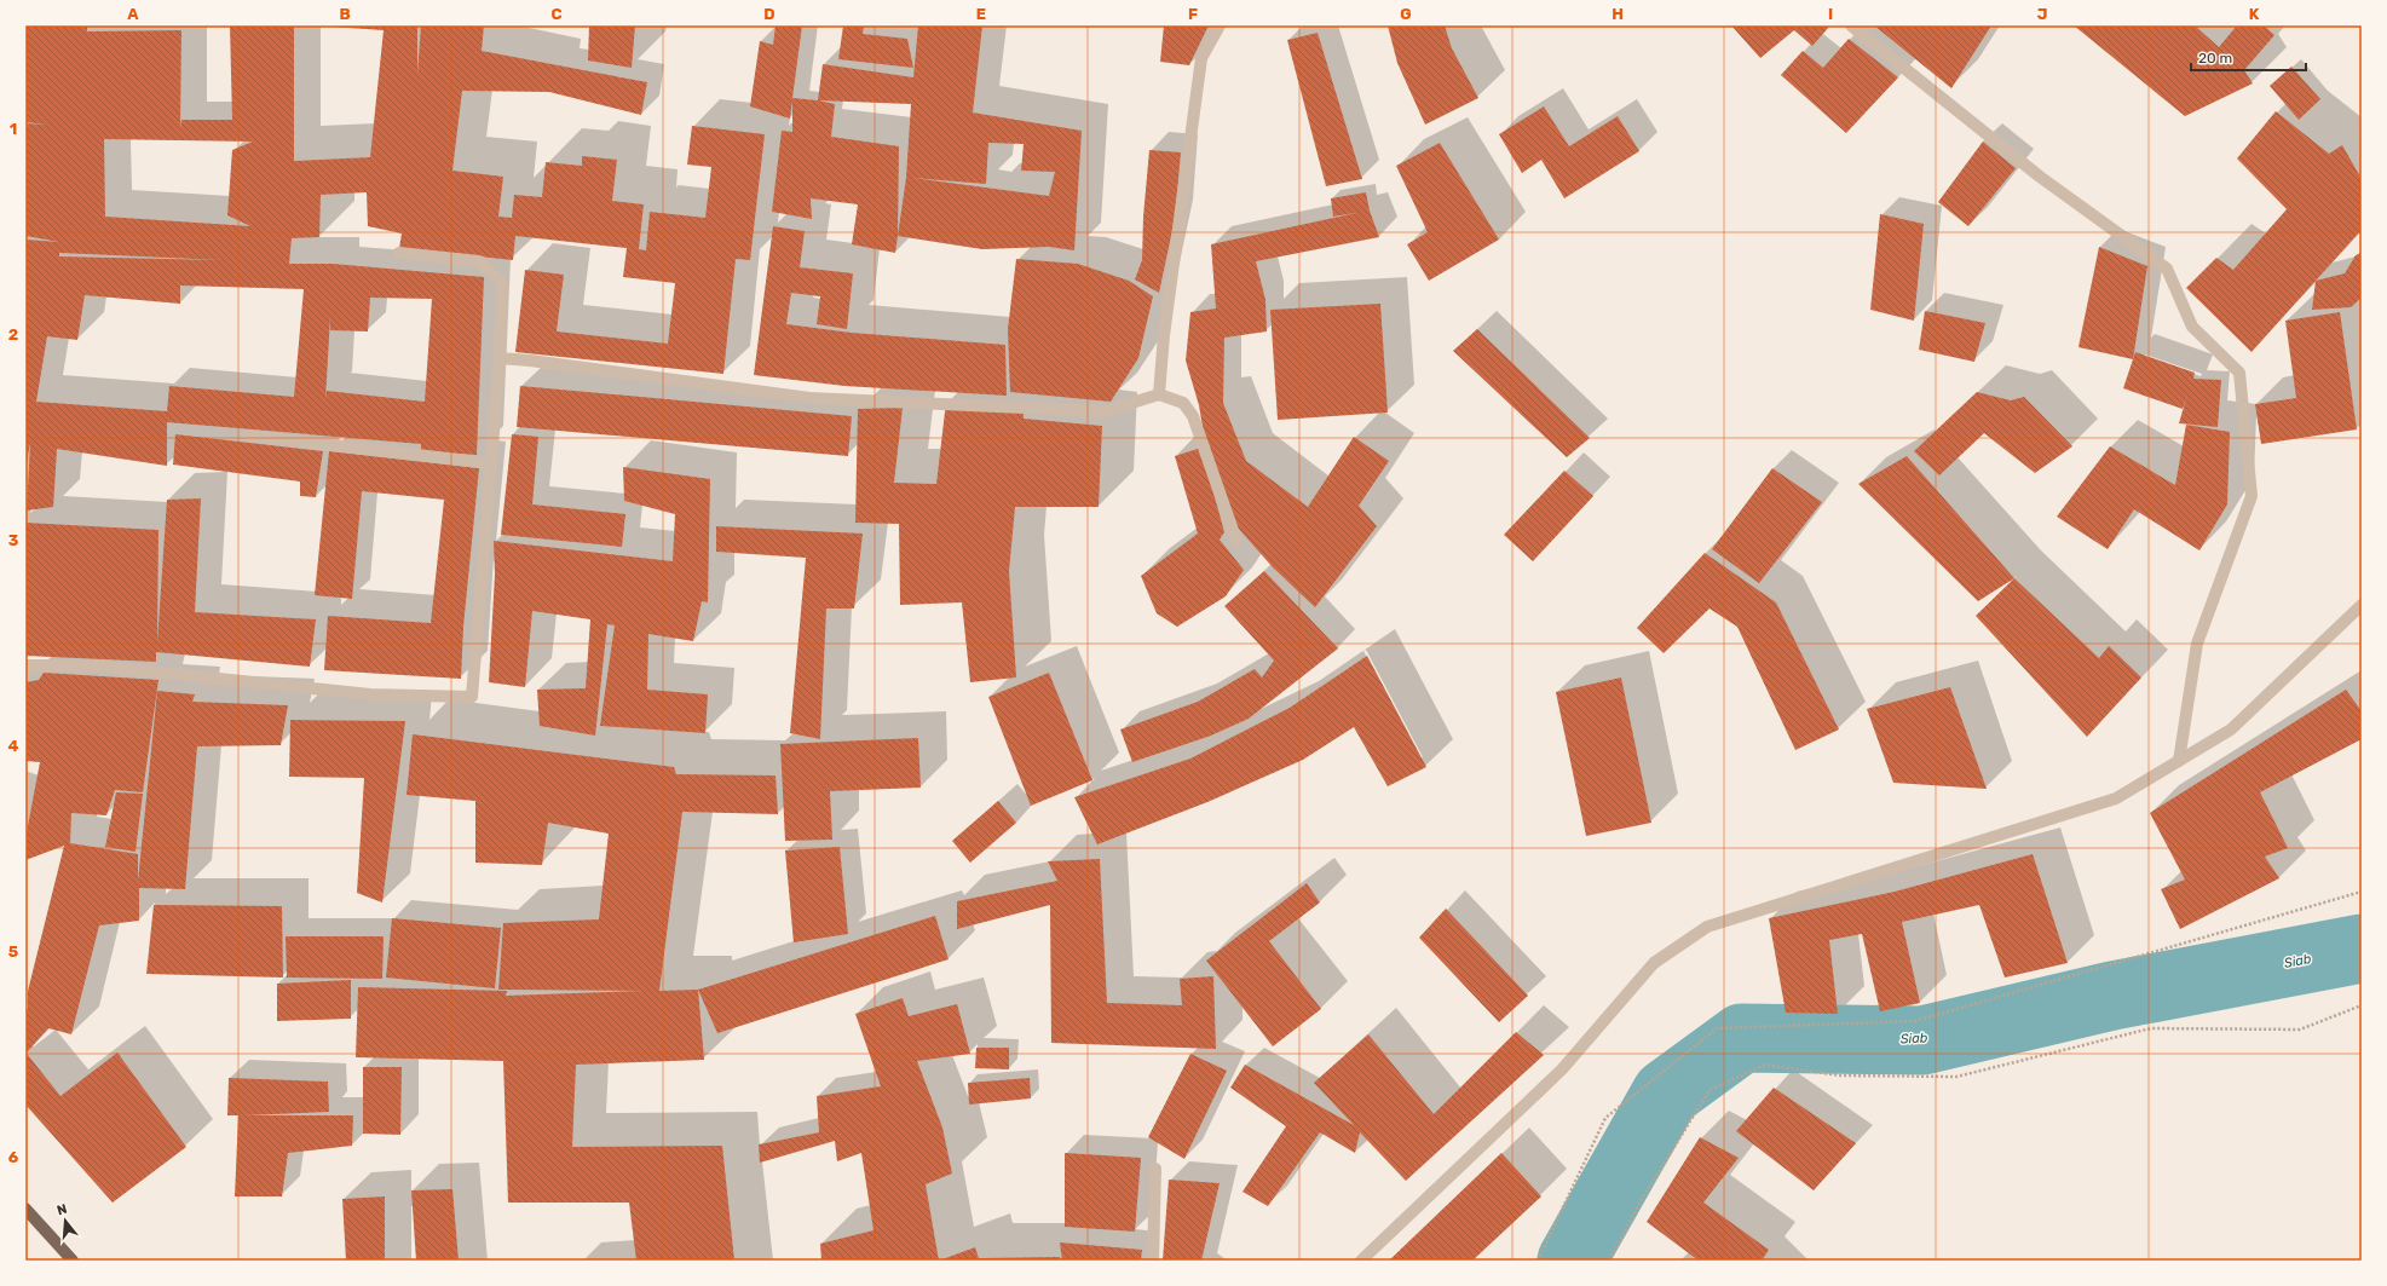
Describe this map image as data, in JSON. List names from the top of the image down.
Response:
{
  "water": ["Siab"],
  "scale_bar": "20 m",
  "north": "top",
  "grid": {
    "columns": [
      "A",
      "B",
      "C",
      "D",
      "E",
      "F",
      "G",
      "H",
      "I",
      "J",
      "K"
    ],
    "rows": [
      "1",
      "2",
      "3",
      "4",
      "5",
      "6"
    ]
  }
}
